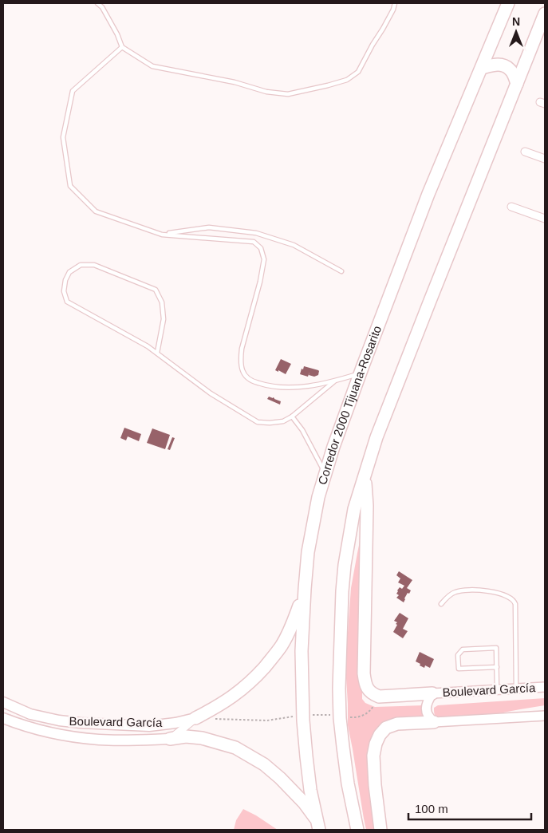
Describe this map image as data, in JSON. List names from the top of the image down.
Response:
{
  "streets": {
    "highway": ["Corredor 2000 Tijuana-Rosarito"],
    "main road": ["Boulevard García"]
  },
  "scale_bar": "100 m",
  "north": "top"
}
